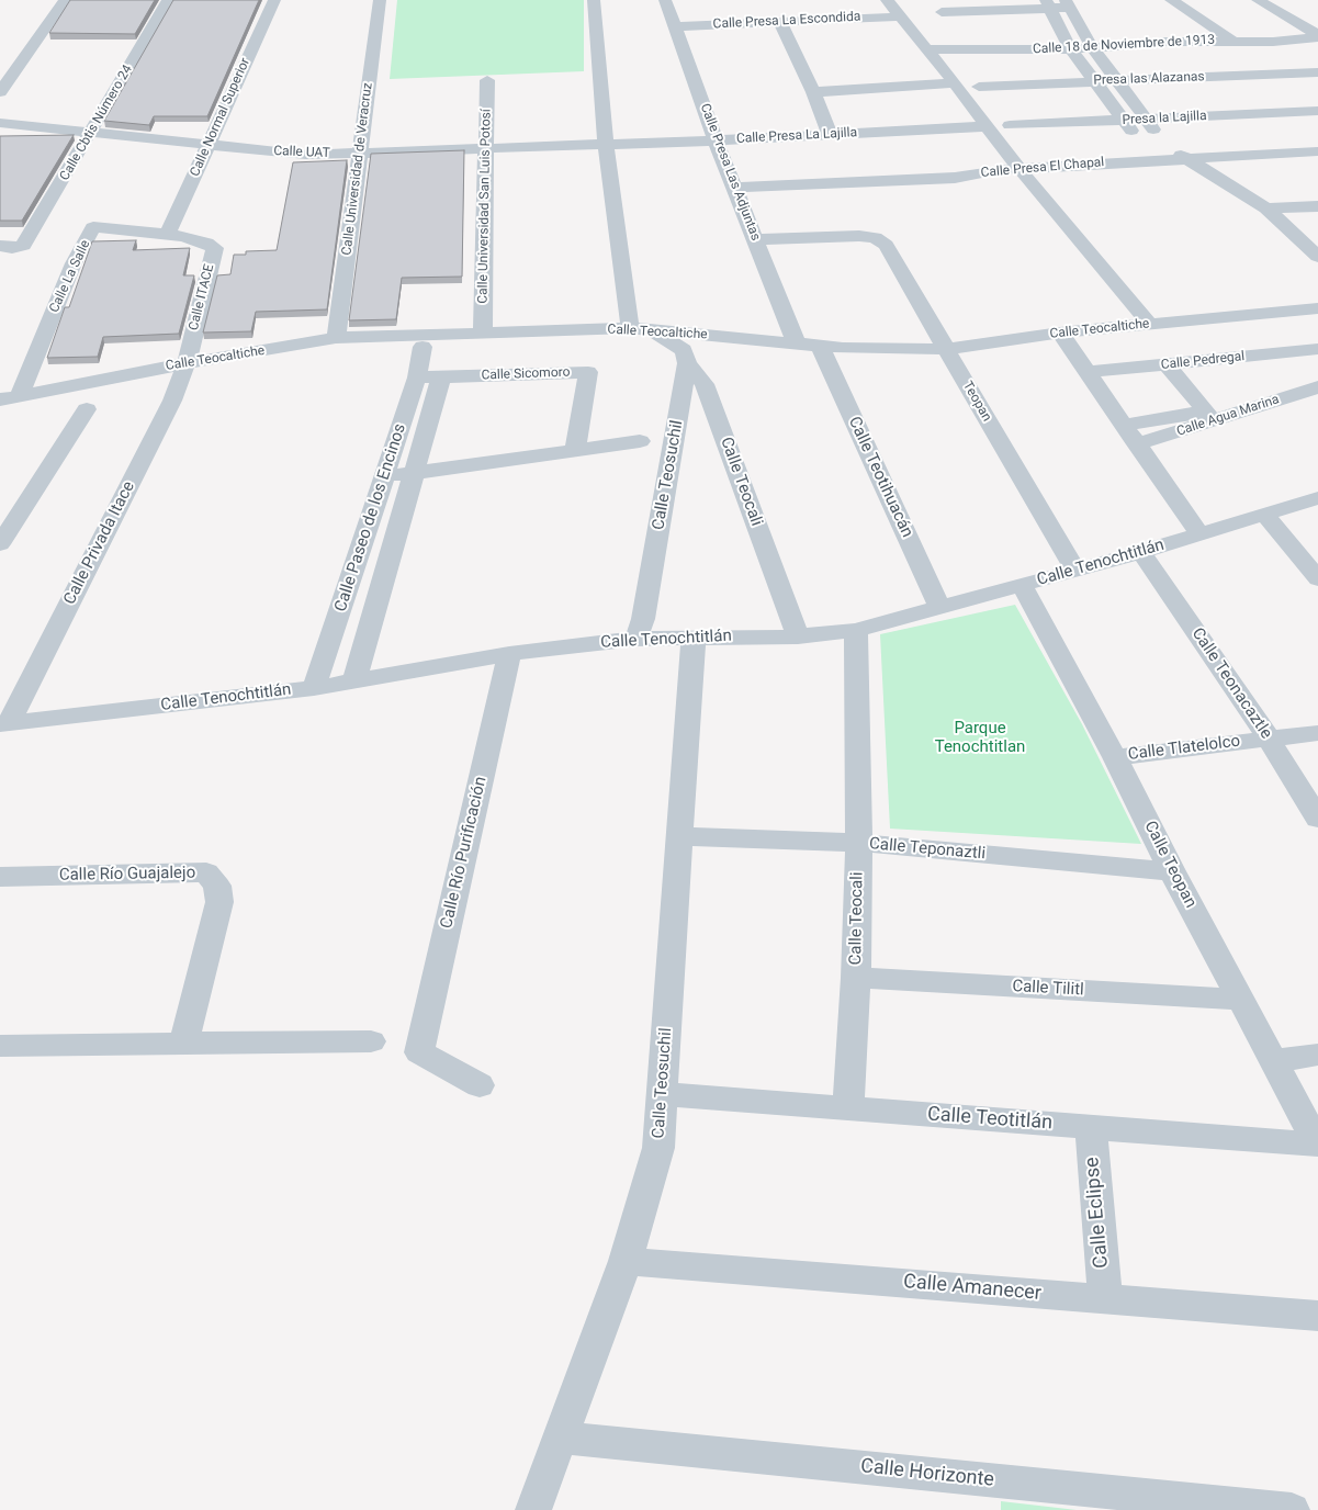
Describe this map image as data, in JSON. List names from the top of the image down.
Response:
{
  "streets": {
    "street": [
      "Calle Presa La Escondida",
      "Calle 18 de Noviembre de 1913",
      "Presa las Alazanas",
      "Calle Normal Superior",
      "Presa la Lajilla",
      "Calle Cbtis Número 24",
      "Calle Presa La Lajilla",
      "Calle UAT",
      "Calle Presa El Chapal",
      "Calle Universidad de Veracruz",
      "Calle Presa Las Adjuntas",
      "Calle Universidad San Luis Potosí",
      "Calle La Salle",
      "Calle ITACE",
      "Calle Teocaltiche",
      "Calle Pedregal",
      "Calle Sicomoro",
      "Teopan",
      "Calle Agua Marina",
      "Calle Teosuchil",
      "Calle Teotihuacán",
      "Calle Teocali",
      "Calle Paseo de los Encinos",
      "Calle Privada Itace",
      "Calle Tenochtitlán",
      "Calle Teonacaztle",
      "Calle Tlatelolco",
      "Calle Teponaztli",
      "Calle Río Purificación",
      "Calle Teopan",
      "Calle Río Guajalejo",
      "Calle Tilitl",
      "Calle Teotitlán",
      "Calle Eclipse",
      "Calle Amanecer",
      "Calle Horizonte"
    ]
  },
  "crossings": [
    ["Calle Presa La Escondida", "Calle Presa Las Adjuntas"],
    ["Calle Normal Superior", "Calle UAT"],
    ["Calle Normal Superior", "Calle La Salle"],
    ["Calle Normal Superior", "Calle ITACE"],
    ["Calle Cbtis Número 24", "Calle UAT"],
    ["Calle Presa La Lajilla", "Calle UAT"],
    ["Calle Presa La Lajilla", "Calle Presa Las Adjuntas"],
    ["Calle UAT", "Calle Universidad de Veracruz"],
    ["Calle UAT", "Calle Universidad San Luis Potosí"],
    ["Calle Presa El Chapal", "Calle Presa Las Adjuntas"],
    ["Calle Universidad de Veracruz", "Calle Teocaltiche"],
    ["Calle Presa Las Adjuntas", "Calle Teocaltiche"],
    ["Calle Presa Las Adjuntas", "Teopan"],
    ["Calle Universidad San Luis Potosí", "Calle Teocaltiche"],
    ["Calle La Salle", "Calle ITACE"],
    ["Calle La Salle", "Calle Teocaltiche"],
    ["Calle ITACE", "Calle Teocaltiche"],
    ["Calle ITACE", "Calle Privada Itace"],
    ["Calle Teocaltiche", "Teopan"],
    ["Calle Teocaltiche", "Calle Teotihuacán"],
    ["Calle Teocaltiche", "Calle Privada Itace"],
    ["Calle Sicomoro", "Calle Paseo de los Encinos"],
    ["Teopan", "Calle Tenochtitlán"],
    ["Calle Teosuchil", "Calle Teocali"],
    ["Calle Teosuchil", "Calle Tenochtitlán"],
    ["Calle Teosuchil", "Calle Teponaztli"],
    ["Calle Teosuchil", "Calle Teotitlán"],
    ["Calle Teosuchil", "Calle Amanecer"],
    ["Calle Teosuchil", "Calle Horizonte"],
    ["Calle Teotihuacán", "Calle Tenochtitlán"],
    ["Calle Teocali", "Calle Tenochtitlán"],
    ["Calle Teocali", "Calle Teponaztli"],
    ["Calle Teocali", "Calle Tilitl"],
    ["Calle Teocali", "Calle Teotitlán"],
    ["Calle Paseo de los Encinos", "Calle Tenochtitlán"],
    ["Calle Privada Itace", "Calle Tenochtitlán"],
    ["Calle Tenochtitlán", "Calle Teonacaztle"],
    ["Calle Tenochtitlán", "Calle Río Purificación"],
    ["Calle Tenochtitlán", "Calle Teopan"],
    ["Calle Teonacaztle", "Calle Tlatelolco"],
    ["Calle Tlatelolco", "Calle Teopan"],
    ["Calle Teponaztli", "Calle Teopan"],
    ["Calle Teopan", "Calle Tilitl"],
    ["Calle Teopan", "Calle Teotitlán"],
    ["Calle Teotitlán", "Calle Eclipse"],
    ["Calle Eclipse", "Calle Amanecer"]
  ],
  "parks": ["Parque Tenochtitlan"]
}
